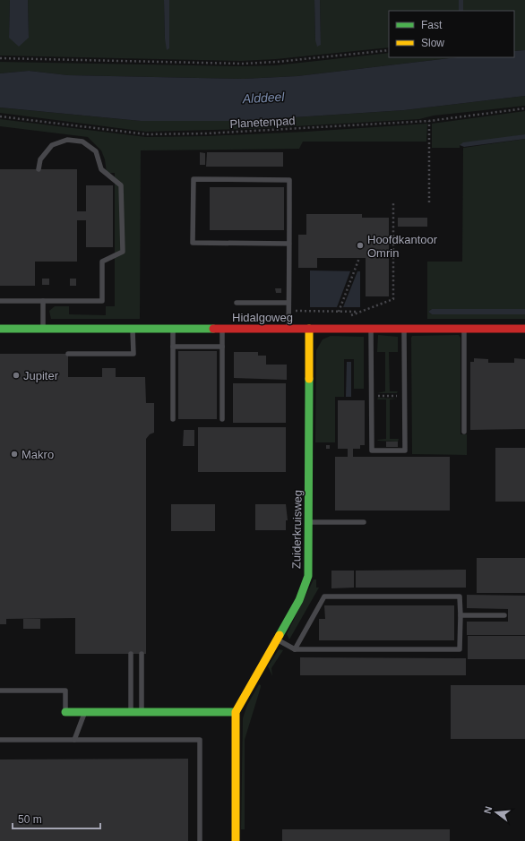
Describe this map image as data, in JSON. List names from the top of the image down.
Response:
{
  "streets": {
    "street": ["Hidalgoweg", "Zuiderkruisweg"],
    "path": ["Planetenpad"]
  },
  "crossings": [
    ["Hidalgoweg", "Zuiderkruisweg"]
  ],
  "water": ["Alddeel"],
  "places": ["Hoofdkantoor Omrin", "Jupiter", "Makro"],
  "legend": ["Fast", "Slow"],
  "scale_bar": "50 m",
  "north": "left"
}
